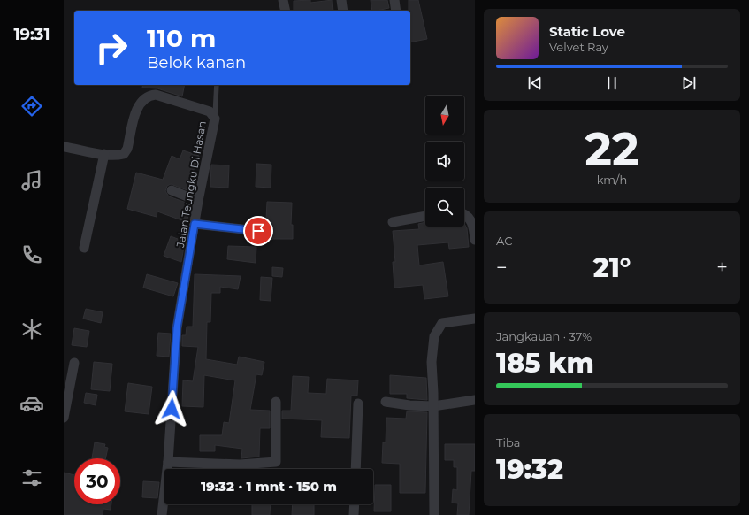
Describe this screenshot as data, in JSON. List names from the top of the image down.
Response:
{
  "streets": {
    "street": ["Jalan Teungku Di Hasan"]
  },
  "north": "bottom",
  "page": {
    "tabs": "19:31",
    "turn": ["110 m", "Belok kanan"],
    "song": ["Static Love", "Velvet Ray"],
    "tile": [
      ["22", "km/h"],
      "AC",
      ["Jangkauan · 37%", "185 km"],
      ["Tiba", "19:32"]
    ],
    "heat": ["−", "21°", "+"],
    "limit": "30",
    "trip": "19:32 · 1 mnt · 150 m"
  }
}
